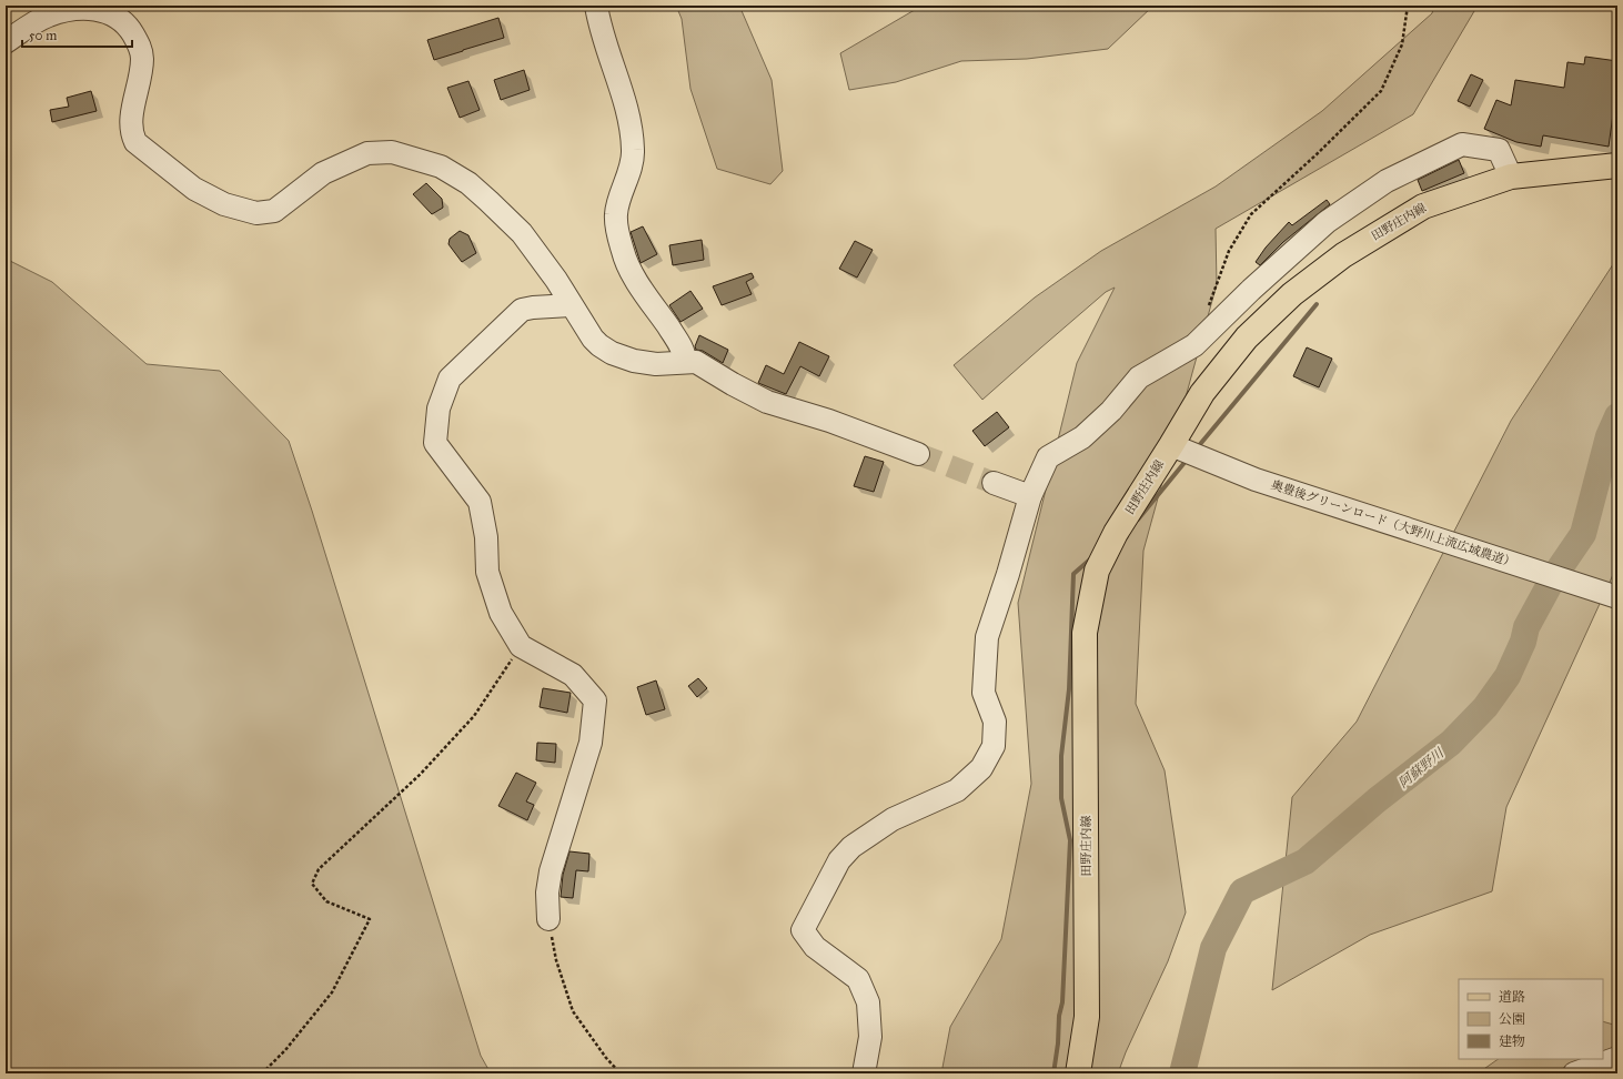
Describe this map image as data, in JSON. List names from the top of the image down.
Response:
{
  "streets": {
    "main road": ["田野庄内線"],
    "street": ["奥豊後グリーンロード（大野川上流広域農道）"]
  },
  "crossings": [
    ["田野庄内線", "奥豊後グリーンロード（大野川上流広域農道）"]
  ],
  "water": ["阿蘇野川"],
  "legend": ["道路", "公園", "建物"],
  "scale_bar": "50 m"
}
